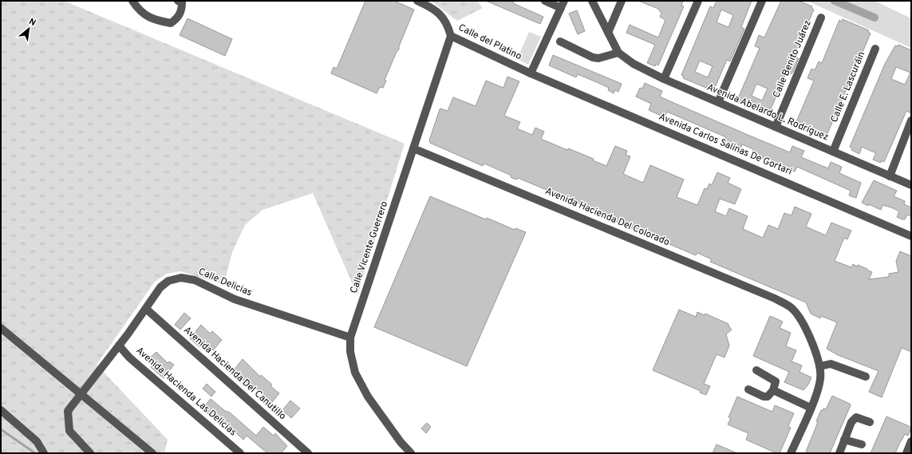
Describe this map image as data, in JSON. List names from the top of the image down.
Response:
{
  "streets": {
    "street": [
      "Calle del Platino",
      "Calle Benito Juárez",
      "Calle E. Lascuráin",
      "Avenida Abelardo L. Rodríguez",
      "Avenida Carlos Salinas De Gortari",
      "Avenida Hacienda Del Colorado",
      "Calle Vicente Guerrero",
      "Calle Delicias",
      "Avenida Hacienda Del Canutillo",
      "Avenida Hacienda Las Delicias"
    ]
  },
  "crossings": [
    ["Calle del Platino", "Avenida Carlos Salinas De Gortari"],
    ["Calle del Platino", "Calle Vicente Guerrero"],
    ["Calle Benito Juárez", "Avenida Abelardo L. Rodríguez"],
    ["Calle E. Lascuráin", "Avenida Abelardo L. Rodríguez"],
    ["Avenida Hacienda Del Colorado", "Calle Vicente Guerrero"],
    ["Calle Vicente Guerrero", "Calle Delicias"],
    ["Calle Delicias", "Avenida Hacienda Del Canutillo"],
    ["Calle Delicias", "Avenida Hacienda Las Delicias"]
  ],
  "north": "top right"
}
